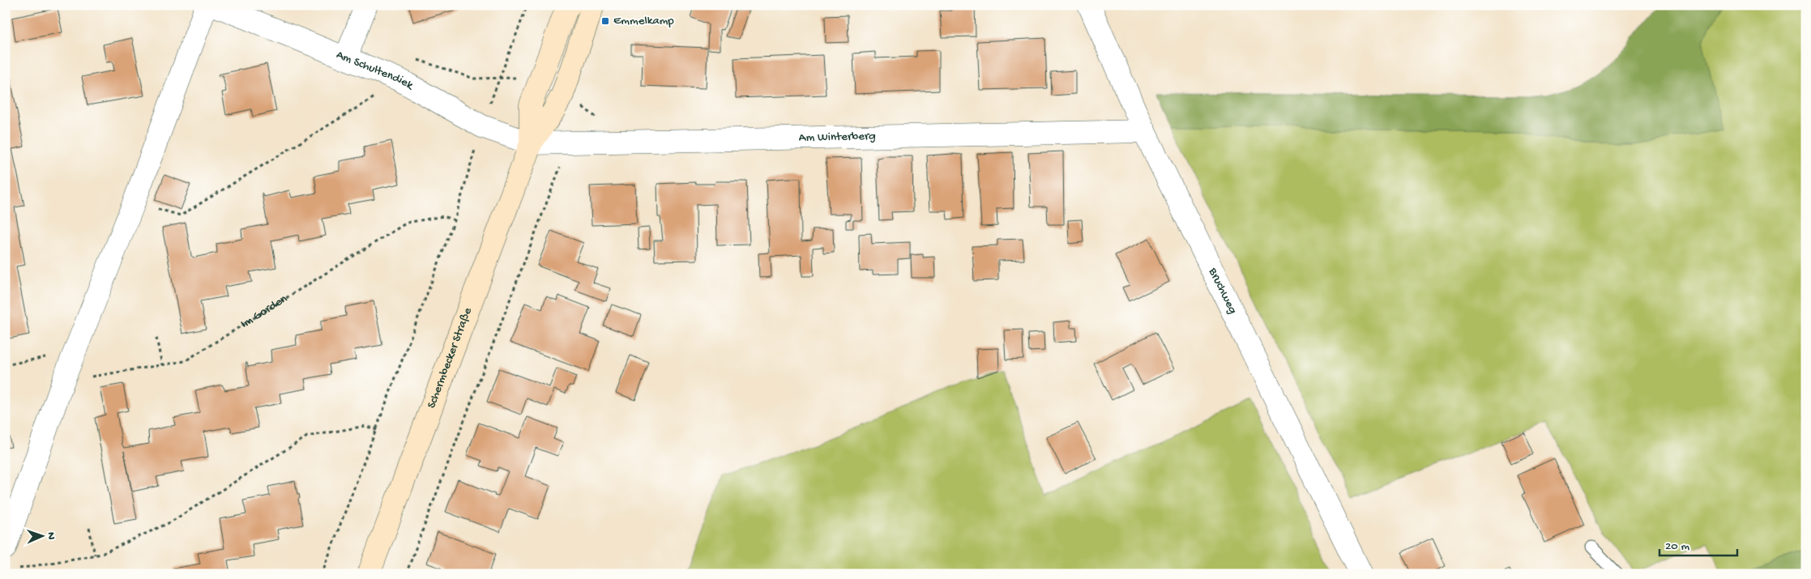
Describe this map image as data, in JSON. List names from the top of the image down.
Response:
{
  "streets": {
    "main road": ["Schermbecker Straße"],
    "street": ["Am Schultendiek", "Am Winterberg", "Bruchweg"],
    "path": ["Im Gorden"]
  },
  "crossings": [
    ["Am Schultendiek", "Am Winterberg"],
    ["Am Schultendiek", "Schermbecker Straße"],
    ["Am Winterberg", "Bruchweg"],
    ["Am Winterberg", "Schermbecker Straße"]
  ],
  "places": {
    "transit": ["Emmelkamp"]
  },
  "scale_bar": "20 m",
  "north": "right"
}
